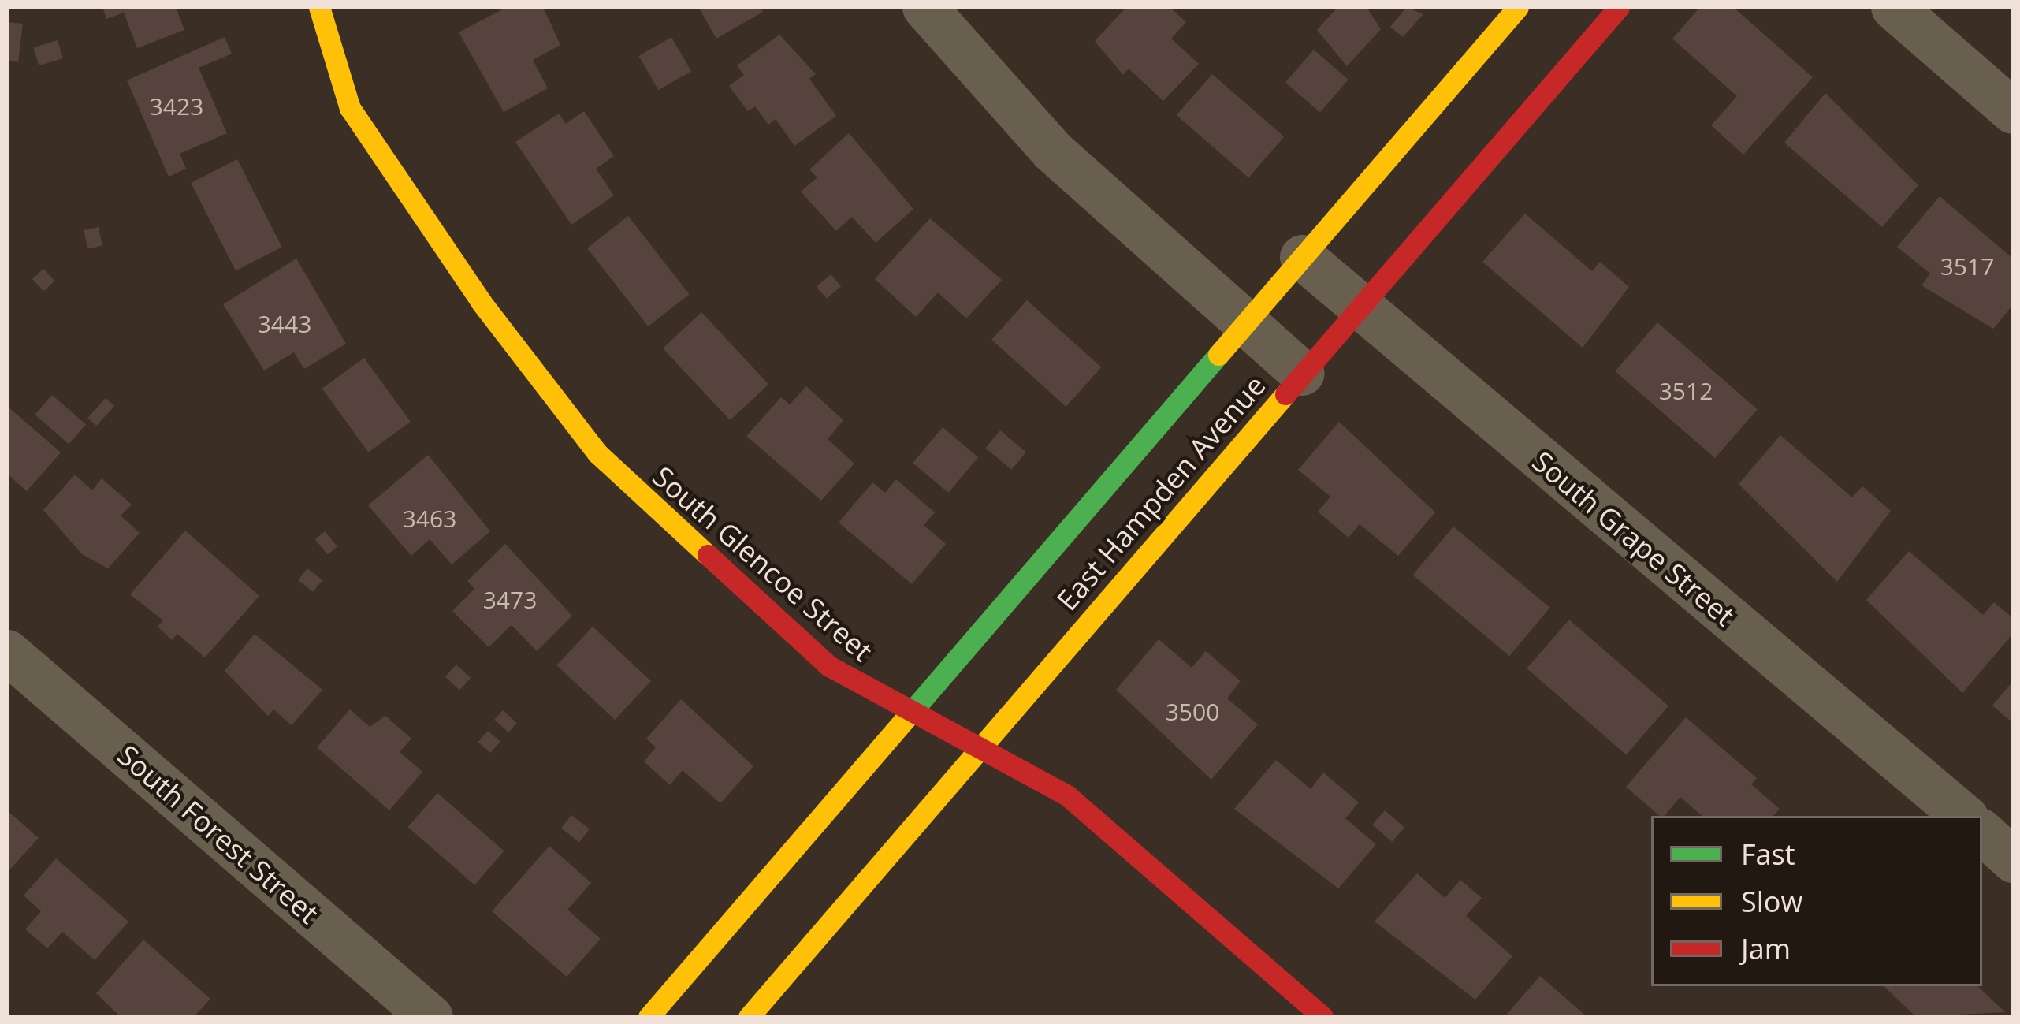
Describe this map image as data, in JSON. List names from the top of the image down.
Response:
{
  "streets": {
    "main road": ["East Hampden Avenue", "South Glencoe Street"],
    "street": ["South Grape Street", "South Forest Street"]
  },
  "crossings": [
    ["East Hampden Avenue", "South Grape Street"],
    ["East Hampden Avenue", "South Glencoe Street"]
  ],
  "house_numbers": [
    "3423",
    "3517",
    "3443",
    "3512",
    "3463",
    "3473",
    "3500"
  ],
  "legend": ["Fast", "Slow", "Jam"]
}
